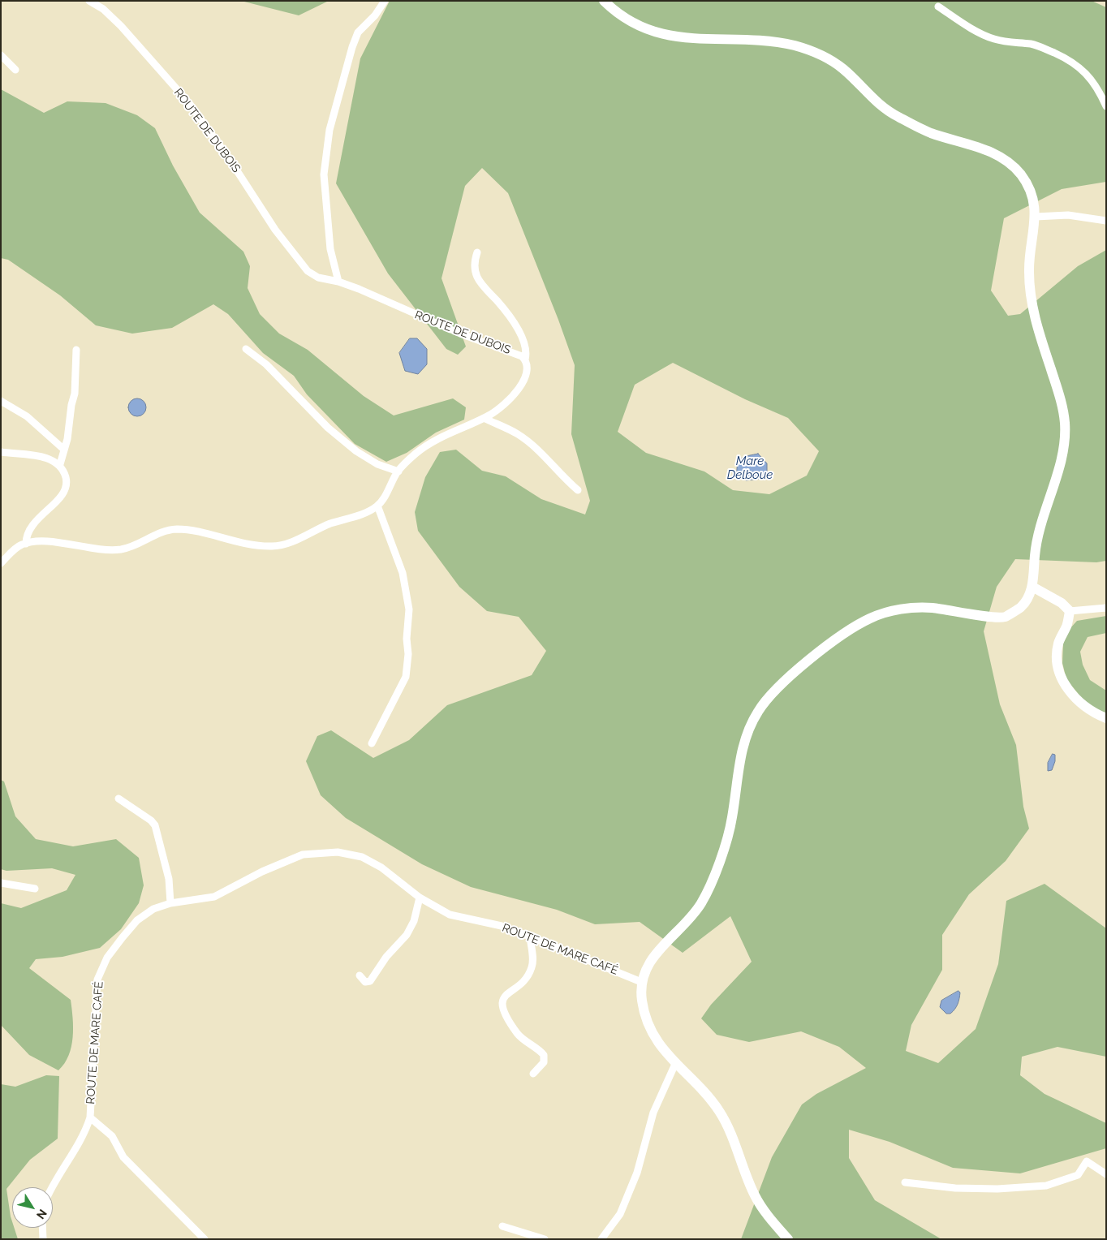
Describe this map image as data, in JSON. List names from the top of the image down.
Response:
{
  "streets": {
    "street": ["ROUTE DE DUBOIS", "ROUTE DE MARE CAFÉ"]
  },
  "water": ["Mare Delboue"],
  "north": "bottom right"
}
